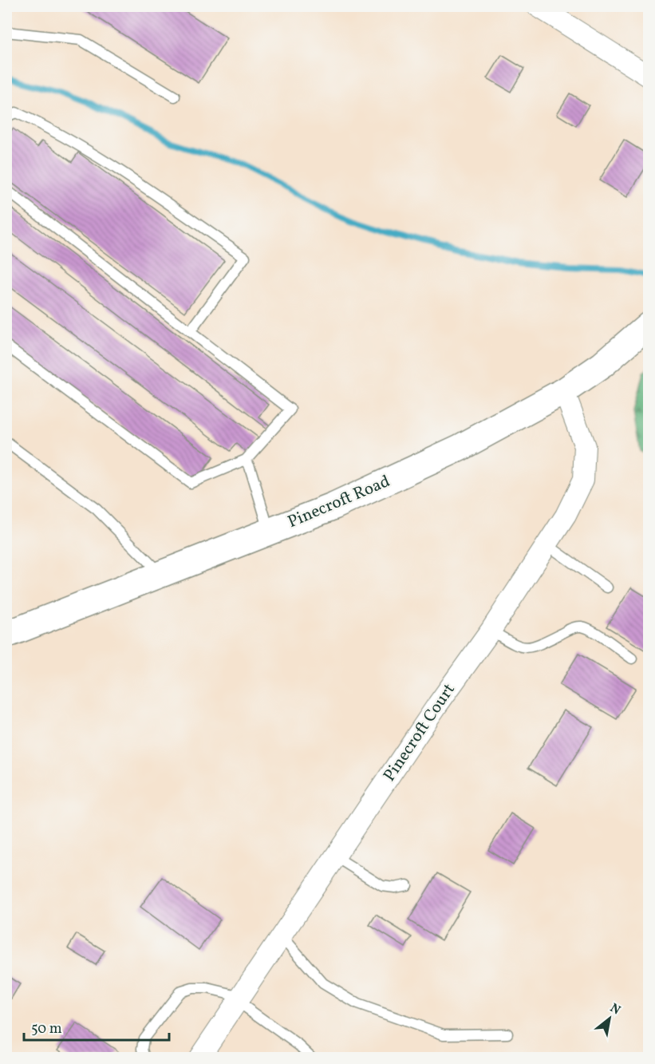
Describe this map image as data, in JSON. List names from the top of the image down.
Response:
{
  "streets": {
    "street": ["Pinecroft Road", "Pinecroft Court"]
  },
  "crossings": [
    ["Pinecroft Road", "Pinecroft Court"]
  ],
  "scale_bar": "50 m",
  "north": "top right"
}
